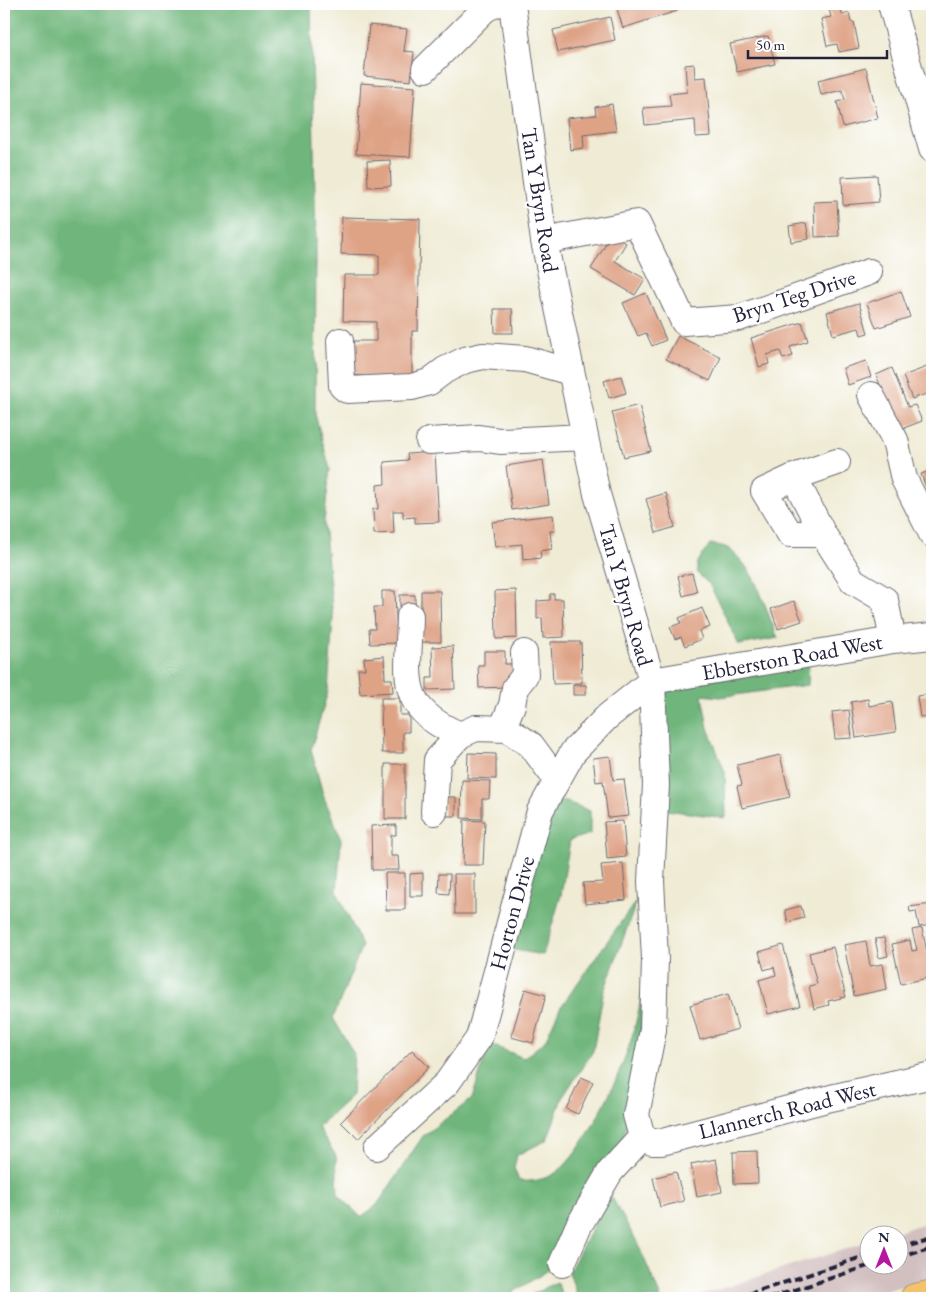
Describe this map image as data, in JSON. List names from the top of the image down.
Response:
{
  "streets": {
    "street": [
      "Tan Y Bryn Road",
      "Bryn Teg Drive",
      "Ebberston Road West",
      "Horton Drive",
      "Llannerch Road West"
    ]
  },
  "crossings": [
    ["Tan Y Bryn Road", "Bryn Teg Drive"],
    ["Tan Y Bryn Road", "Ebberston Road West"],
    ["Tan Y Bryn Road", "Horton Drive"],
    ["Tan Y Bryn Road", "Llannerch Road West"],
    ["Ebberston Road West", "Horton Drive"]
  ],
  "scale_bar": "50 m",
  "north": "top"
}
